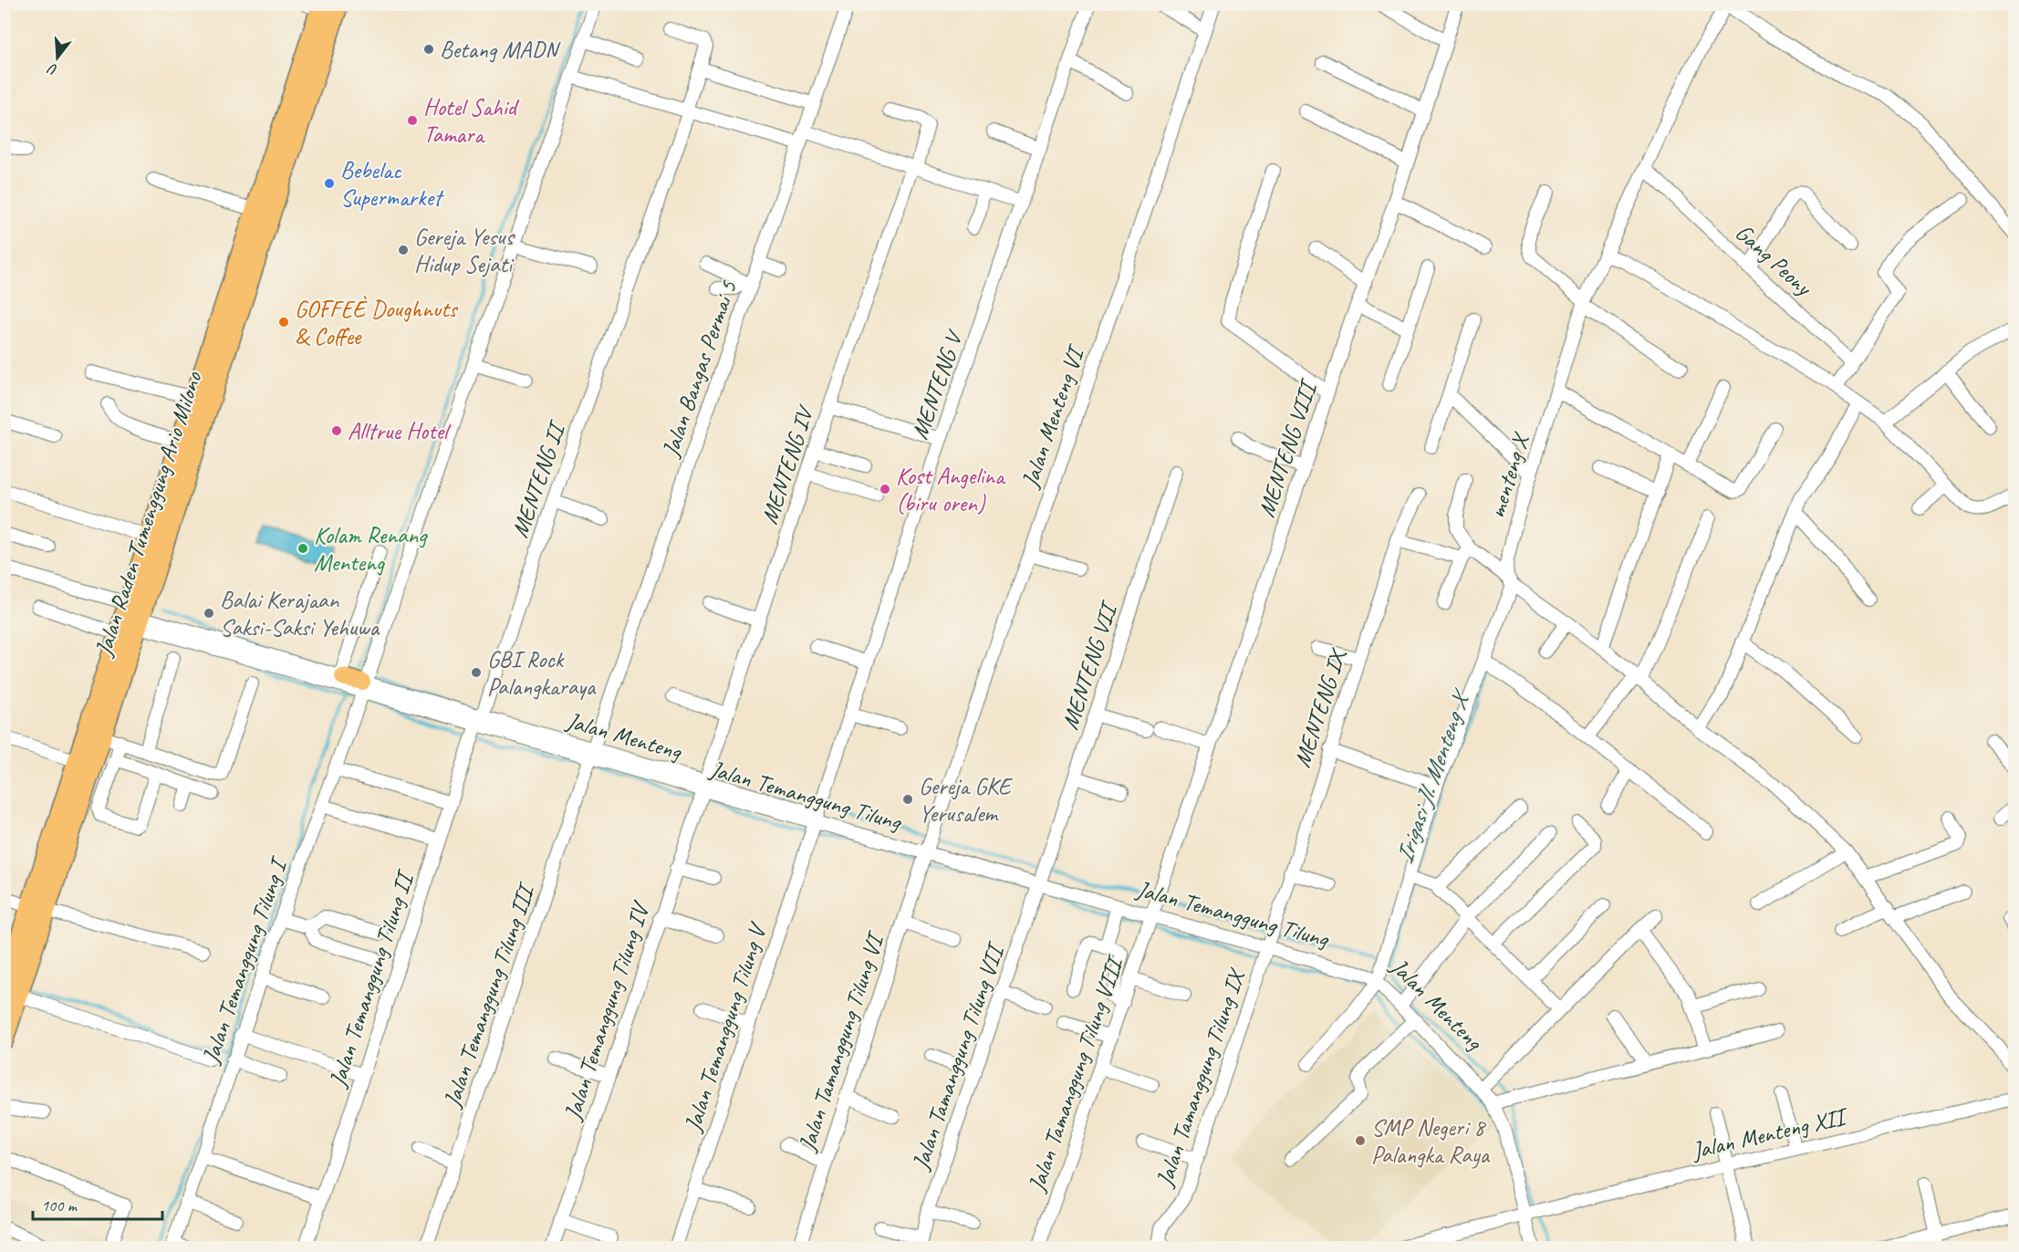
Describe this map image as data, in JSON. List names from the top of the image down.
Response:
{
  "streets": {
    "highway": ["Jalan Raden Tumenggung Ario Milono"],
    "main road": ["Jalan Temanggung Tilung"],
    "street": [
      "Gang Peony",
      "Jalan Bangas Permai 5",
      "MENTENG V",
      "Jalan Menteng VI",
      "MENTENG VIII",
      "MENTENG IV",
      "menteng X",
      "MENTENG II",
      "MENTENG VII",
      "MENTENG IX",
      "Jalan Menteng",
      "Jalan Temanggung Tilung I",
      "Jalan Temanggung Tilung II",
      "Jalan Temanggung Tilung III",
      "Jalan Temanggung Tilung IV",
      "Jalan Temanggung Tilung V",
      "Jalan Tamanggung Tilung VI",
      "Jalan Tamanggung Tilung VII",
      "Jalan Tamanggung Tilung VIII",
      "Jalan Tamanggung Tilung IX",
      "Jalan Menteng XII"
    ]
  },
  "crossings": [
    ["Gang Peony", "menteng X"],
    ["Jalan Bangas Permai 5", "Jalan Temanggung Tilung"],
    ["Jalan Bangas Permai 5", "Jalan Temanggung Tilung III"],
    ["MENTENG V", "Jalan Temanggung Tilung"],
    ["MENTENG V", "Jalan Temanggung Tilung V"],
    ["Jalan Menteng VI", "Jalan Temanggung Tilung"],
    ["Jalan Menteng VI", "Jalan Tamanggung Tilung VI"],
    ["MENTENG VIII", "Jalan Temanggung Tilung"],
    ["MENTENG VIII", "Jalan Tamanggung Tilung VIII"],
    ["MENTENG IV", "Jalan Temanggung Tilung"],
    ["MENTENG IV", "Jalan Temanggung Tilung IV"],
    ["menteng X", "Jalan Menteng"],
    ["menteng X", "Jalan Temanggung Tilung"],
    ["MENTENG II", "Jalan Temanggung Tilung"],
    ["MENTENG II", "Jalan Temanggung Tilung II"],
    ["Jalan Raden Tumenggung Ario Milono", "Jalan Temanggung Tilung"],
    ["MENTENG VII", "Jalan Temanggung Tilung"],
    ["MENTENG VII", "Jalan Tamanggung Tilung VII"],
    ["MENTENG IX", "Jalan Temanggung Tilung"],
    ["MENTENG IX", "Jalan Tamanggung Tilung IX"],
    ["Jalan Menteng", "Jalan Temanggung Tilung"],
    ["Jalan Menteng", "Jalan Menteng XII"],
    ["Jalan Temanggung Tilung", "Jalan Temanggung Tilung I"],
    ["Jalan Temanggung Tilung", "Jalan Temanggung Tilung II"],
    ["Jalan Temanggung Tilung", "Jalan Temanggung Tilung III"],
    ["Jalan Temanggung Tilung", "Jalan Temanggung Tilung IV"],
    ["Jalan Temanggung Tilung", "Jalan Temanggung Tilung V"],
    ["Jalan Temanggung Tilung", "Jalan Tamanggung Tilung VI"],
    ["Jalan Temanggung Tilung", "Jalan Tamanggung Tilung VII"],
    ["Jalan Temanggung Tilung", "Jalan Tamanggung Tilung VIII"],
    ["Jalan Temanggung Tilung", "Jalan Tamanggung Tilung IX"],
    ["Jalan Temanggung Tilung", "Jalan Menteng XII"]
  ],
  "water": ["Irigasi Jl. Menteng X"],
  "places": [
    "Betang MADN",
    "Hotel Sahid Tamara",
    "Bebelac Supermarket",
    "Gereja Yesus Hidup Sejati",
    "GOFFEÈ Doughnuts & Coffee",
    "Alltrue Hotel",
    "Kost Angelina (biru oren)",
    "Kolam Renang Menteng",
    "Balai Kerajaan Saksi-Saksi Yehuwa",
    "GBI Rock Palangkaraya",
    "Gereja GKE Yerusalem",
    "SMP Negeri 8 Palangka Raya"
  ],
  "scale_bar": "100 m",
  "north": "bottom"
}
